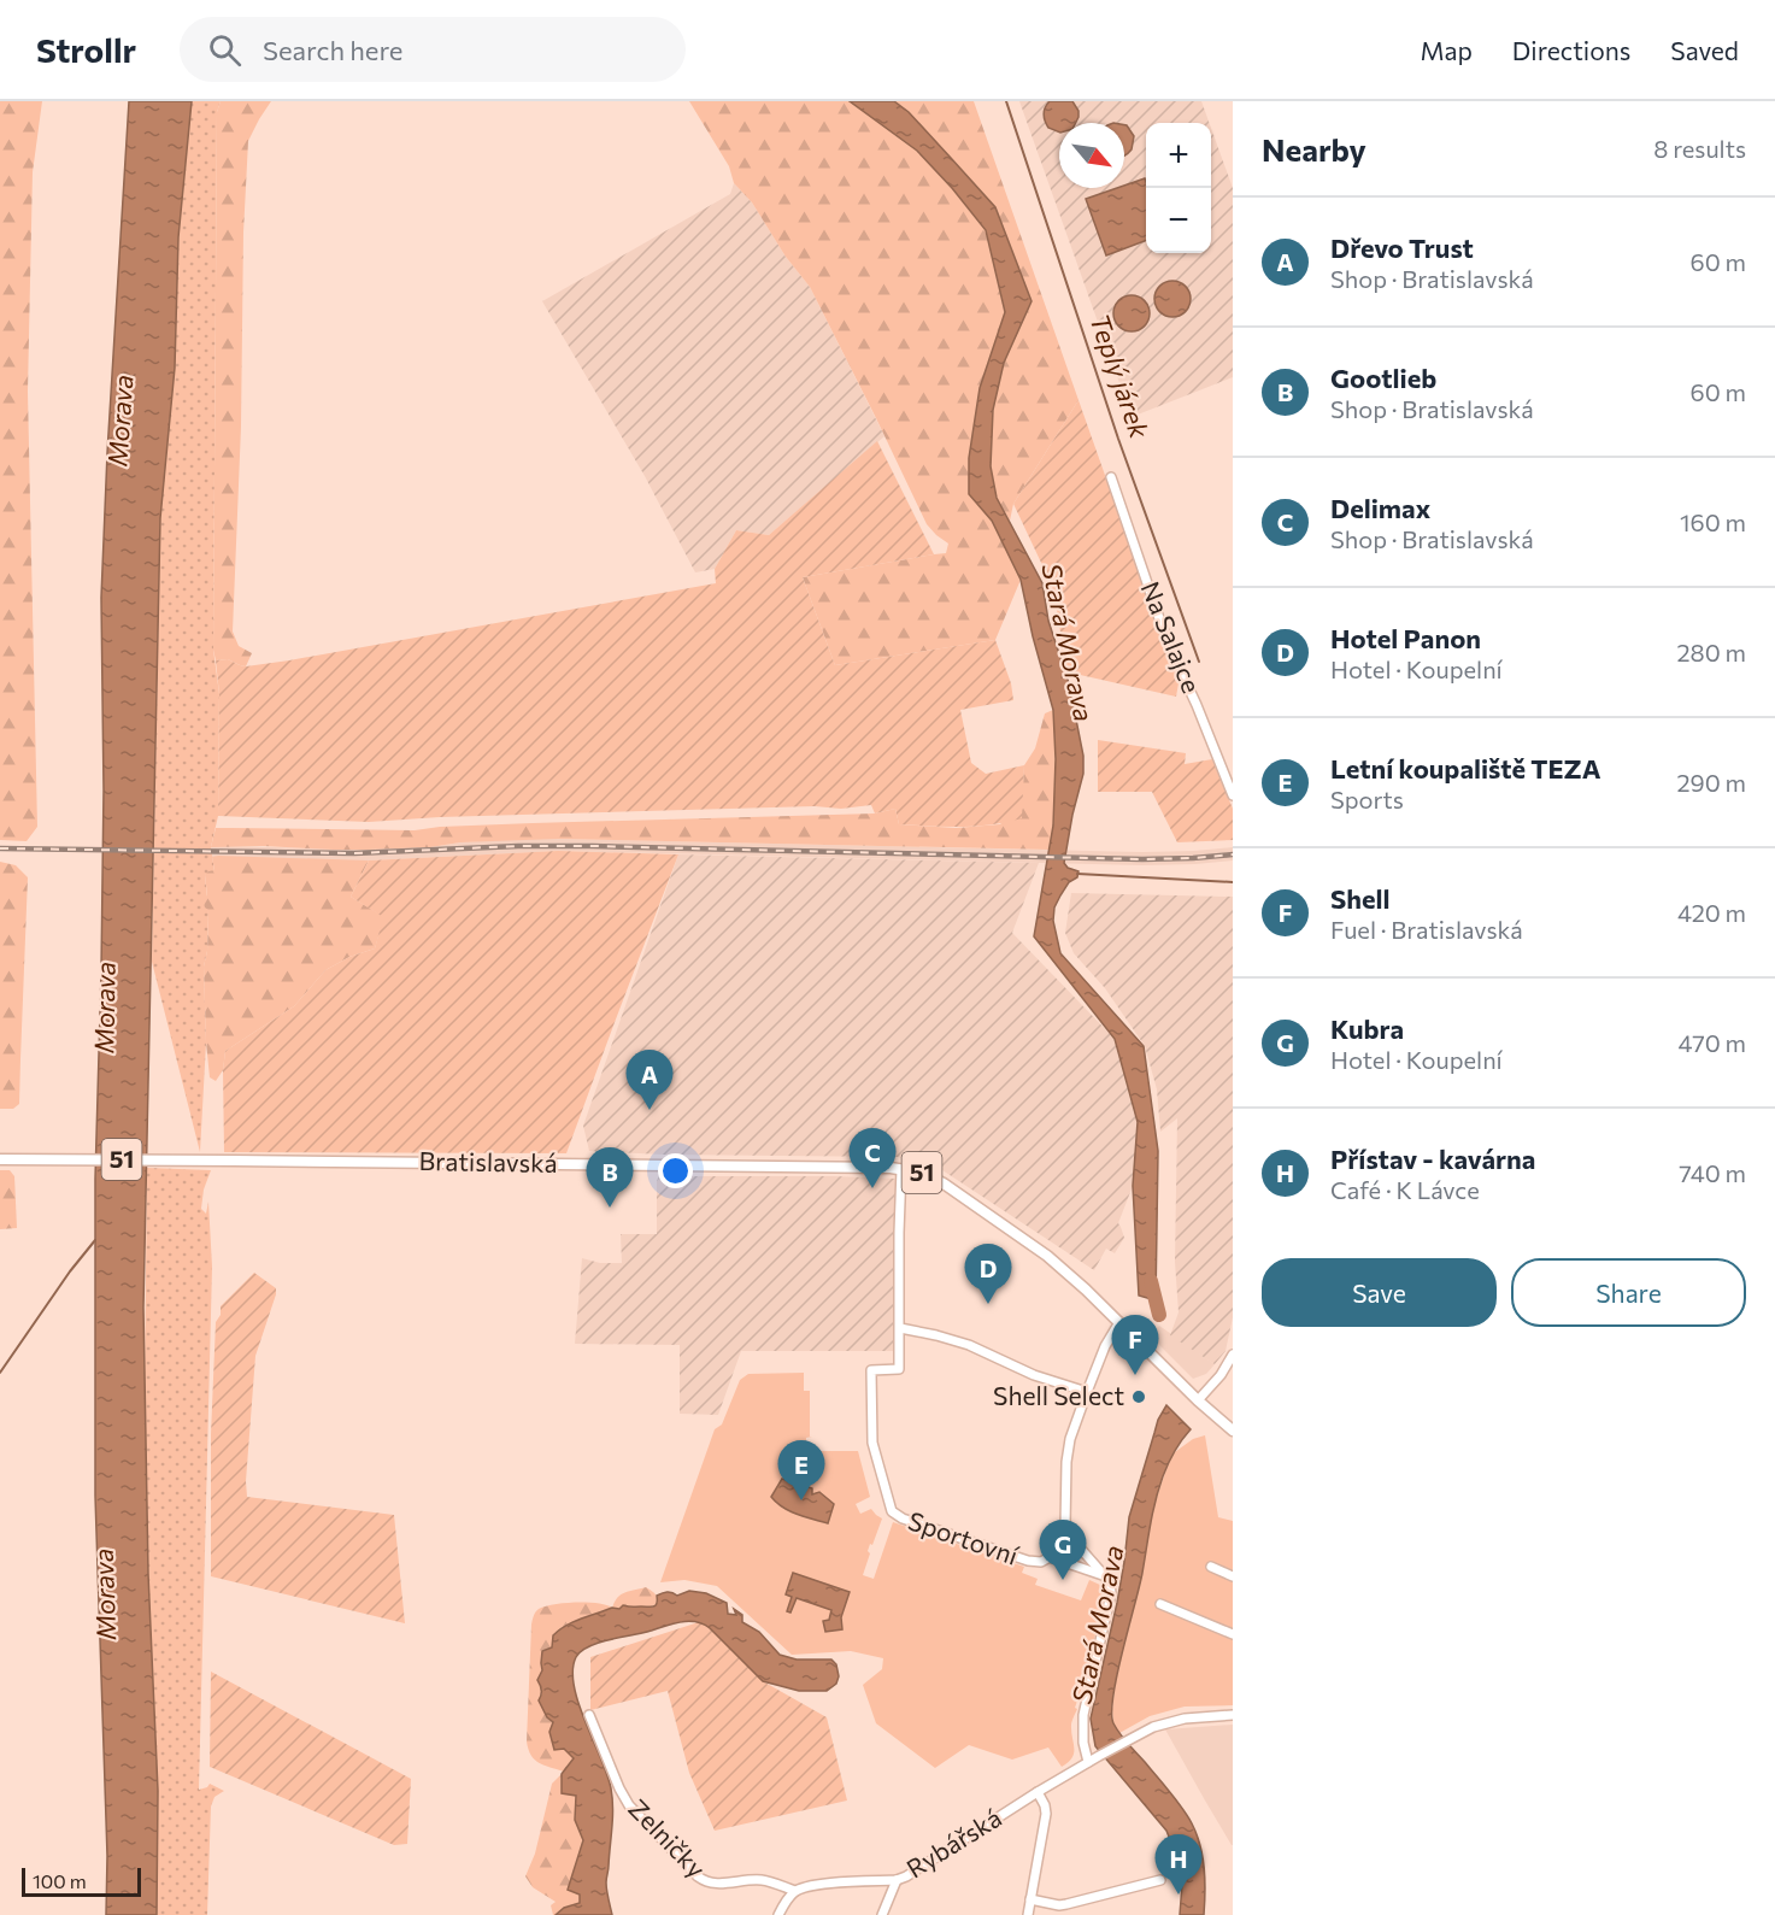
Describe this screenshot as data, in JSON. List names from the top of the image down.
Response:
{
  "streets": {
    "main road": ["51", "Bratislavská"],
    "street": [
      "Na Salajce",
      "Sportovní",
      "Zelničky",
      "Rybářská"
    ]
  },
  "crossings": [
    ["51", "Bratislavská"],
    ["Zelničky", "Rybářská"]
  ],
  "water": ["Teplý járek", "Morava", "Stará Morava"],
  "places": ["Shell Select"],
  "scale_bar": "100 m",
  "north": "bottom right",
  "page": {
    "header": "Strollr",
    "search": "Search here",
    "nav": ["Map", "Directions", "Saved"],
    "heading": ["Nearby", "8 results"],
    "map_buttons": ["+", "−"],
    "list": [
      {
        "mark": "A",
        "name": "Dřevo Trust",
        "note": "Shop · Bratislavská",
        "value": "60 m"
      },
      {
        "mark": "B",
        "name": "Gootlieb",
        "note": "Shop · Bratislavská",
        "value": "60 m"
      },
      {
        "mark": "C",
        "name": "Delimax",
        "note": "Shop · Bratislavská",
        "value": "160 m"
      },
      {
        "mark": "D",
        "name": "Hotel Panon",
        "note": "Hotel · Koupelní",
        "value": "280 m"
      },
      {
        "mark": "E",
        "name": "Letní koupaliště TEZA",
        "note": "Sports",
        "value": "290 m"
      },
      {
        "mark": "F",
        "name": "Shell",
        "note": "Fuel · Bratislavská",
        "value": "420 m"
      },
      {
        "mark": "G",
        "name": "Kubra",
        "note": "Hotel · Koupelní",
        "value": "470 m"
      },
      {
        "mark": "H",
        "name": "Přístav - kavárna",
        "note": "Café · K Lávce",
        "value": "740 m"
      }
    ],
    "pins": [
      "A",
      "C",
      "B",
      "D",
      "F",
      "E",
      "G",
      "H"
    ],
    "buttons": ["Save", "Share"],
    "scale": "100 m"
  }
}
